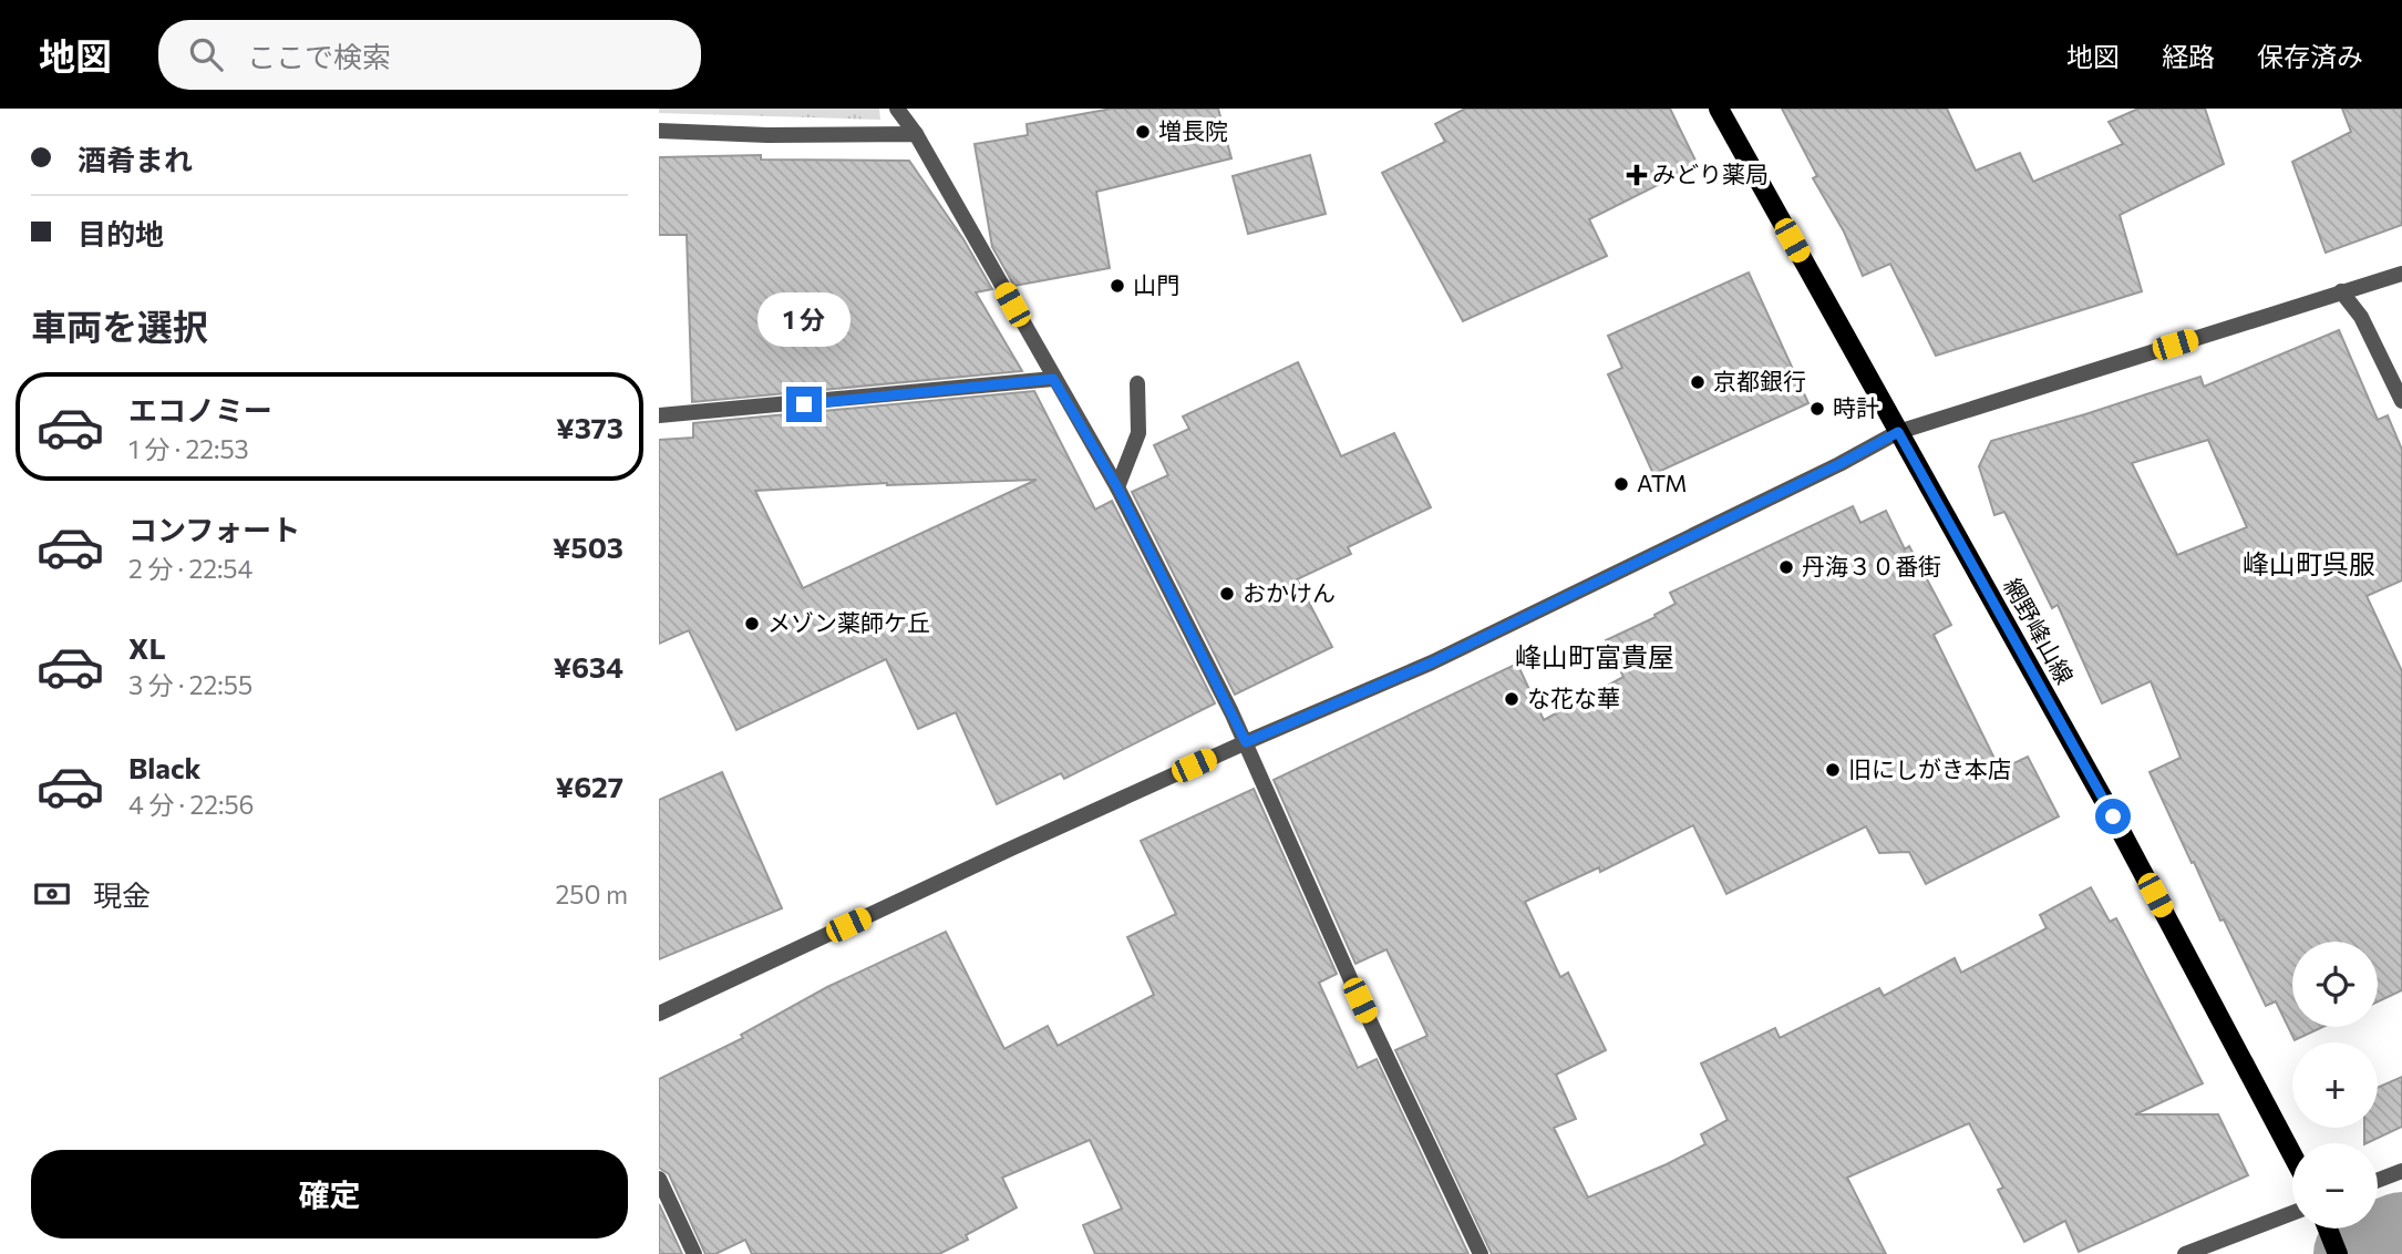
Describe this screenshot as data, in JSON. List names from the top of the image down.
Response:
{
  "streets": {
    "main road": ["網野峰山線"]
  },
  "districts": ["峰山町呉服", "峰山町富貴屋"],
  "places": {
    "other": [
      "増長院",
      "山門",
      "京都銀行",
      "時計",
      "ATM",
      "丹海３０番街",
      "おかけん",
      "メゾン薬師ケ丘",
      "な花な華",
      "旧にしがき本店"
    ],
    "health": ["みどり薬局"]
  },
  "page": {
    "header": "地図",
    "search": "ここで検索",
    "nav": ["地図", "経路", "保存済み"],
    "banner": ["酒肴まれ", "目的地"],
    "heading": "車両を選択",
    "bubble": "1 分",
    "list": [
      {
        "name": "エコノミー",
        "note": "1 分 · 22:53",
        "value": "¥373"
      },
      {
        "name": "コンフォート",
        "note": "2 分 · 22:54",
        "value": "¥503"
      },
      {
        "name": "XL",
        "note": "3 分 · 22:55",
        "value": "¥634"
      },
      {
        "name": "Black",
        "note": "4 分 · 22:56",
        "value": "¥627"
      }
    ],
    "pay": ["現金", "250 m"],
    "map_buttons": ["+", "−"],
    "buttons": "確定"
  }
}
